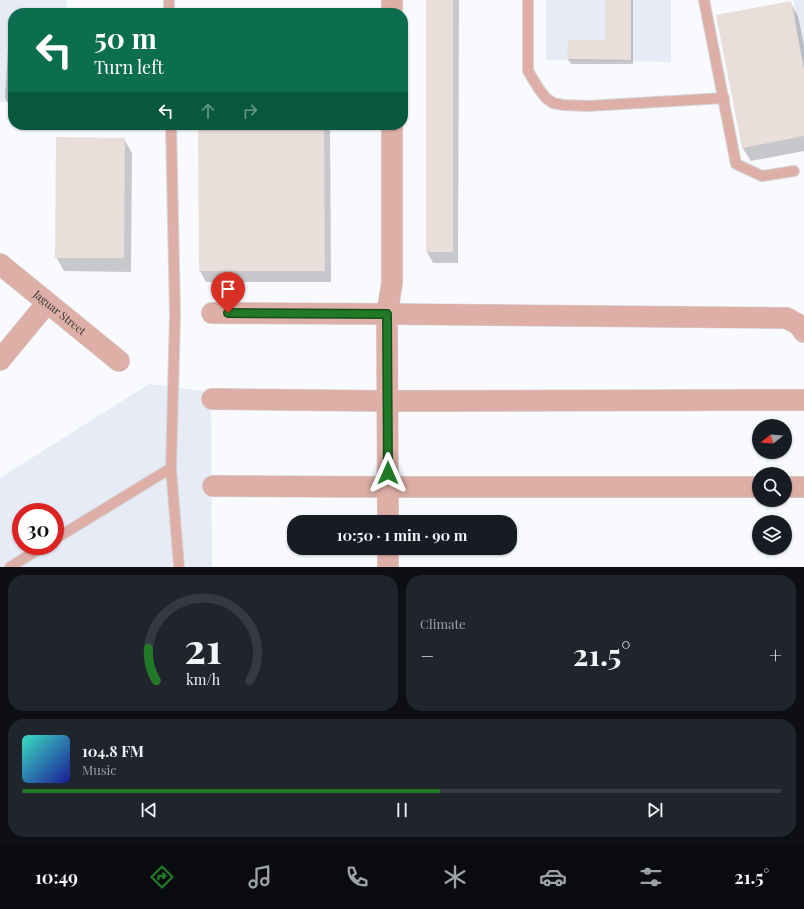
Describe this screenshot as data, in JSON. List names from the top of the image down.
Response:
{
  "streets": {
    "street": ["Jaguar Street"]
  },
  "north": "left",
  "page": {
    "turn": ["50 m", "Turn left"],
    "limit": "30",
    "trip": "10:50 · 1 min · 90 m",
    "tile": "Climate",
    "heat": ["−", "21.5°", "+"],
    "song": ["104.8 FM", "Music"],
    "tabs": ["10:49", "21.5°"],
    "gauge": ["21", "km/h"]
  }
}
